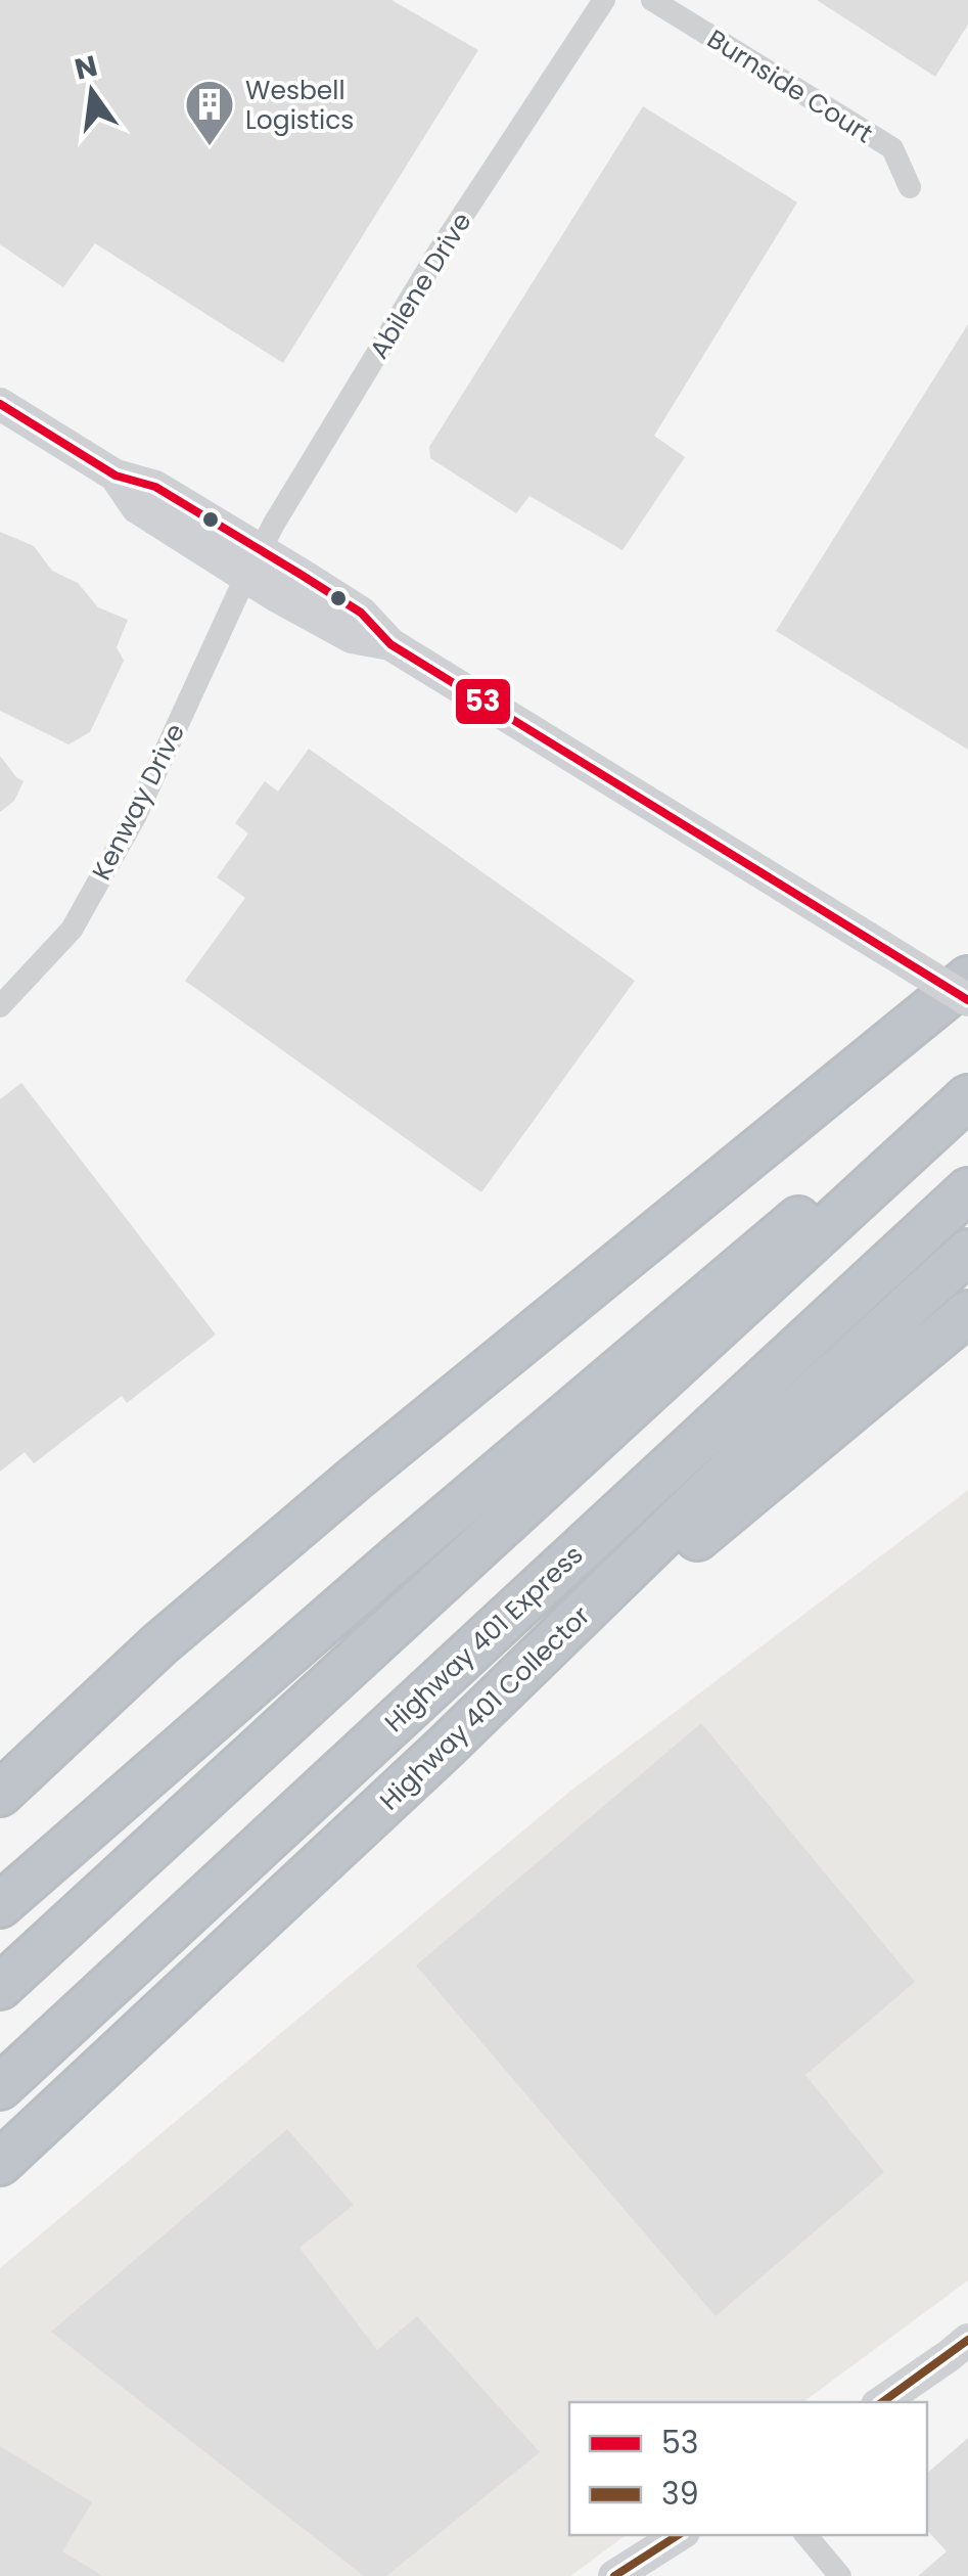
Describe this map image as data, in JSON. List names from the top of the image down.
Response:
{
  "streets": {
    "highway": ["Highway 401 Express", "Highway 401 Collector"],
    "street": ["Burnside Court", "Abilene Drive", "Kenway Drive"]
  },
  "crossings": [
    ["Abilene Drive", "Kenway Drive"]
  ],
  "places": {
    "building": ["Wesbell Logistics"]
  },
  "lines": ["transit line 53", "transit line 39"],
  "legend": ["53", "39"],
  "north": "top"
}
